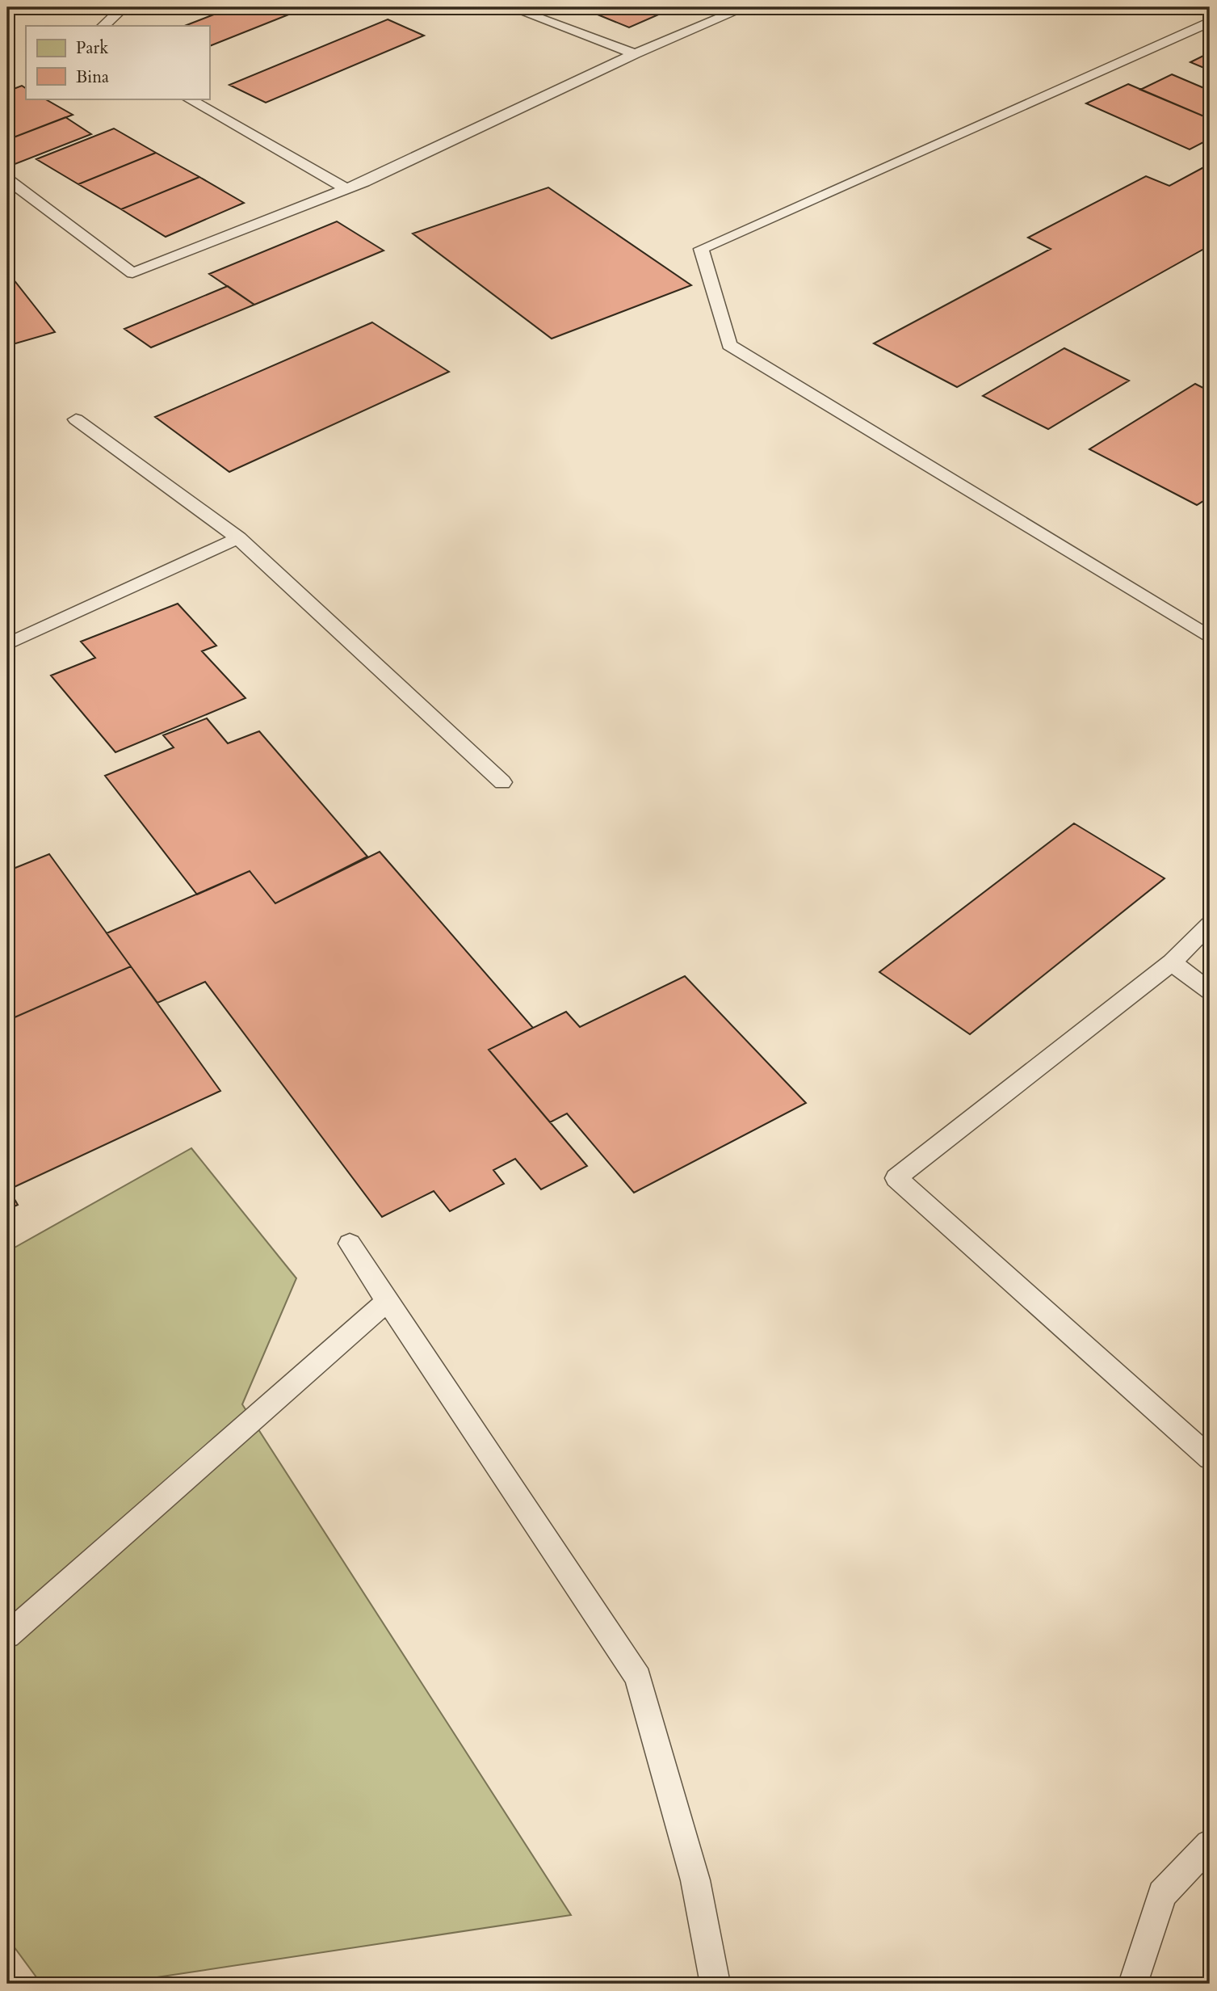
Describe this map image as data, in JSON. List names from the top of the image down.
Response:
{
  "legend": ["Park", "Bina"]
}
